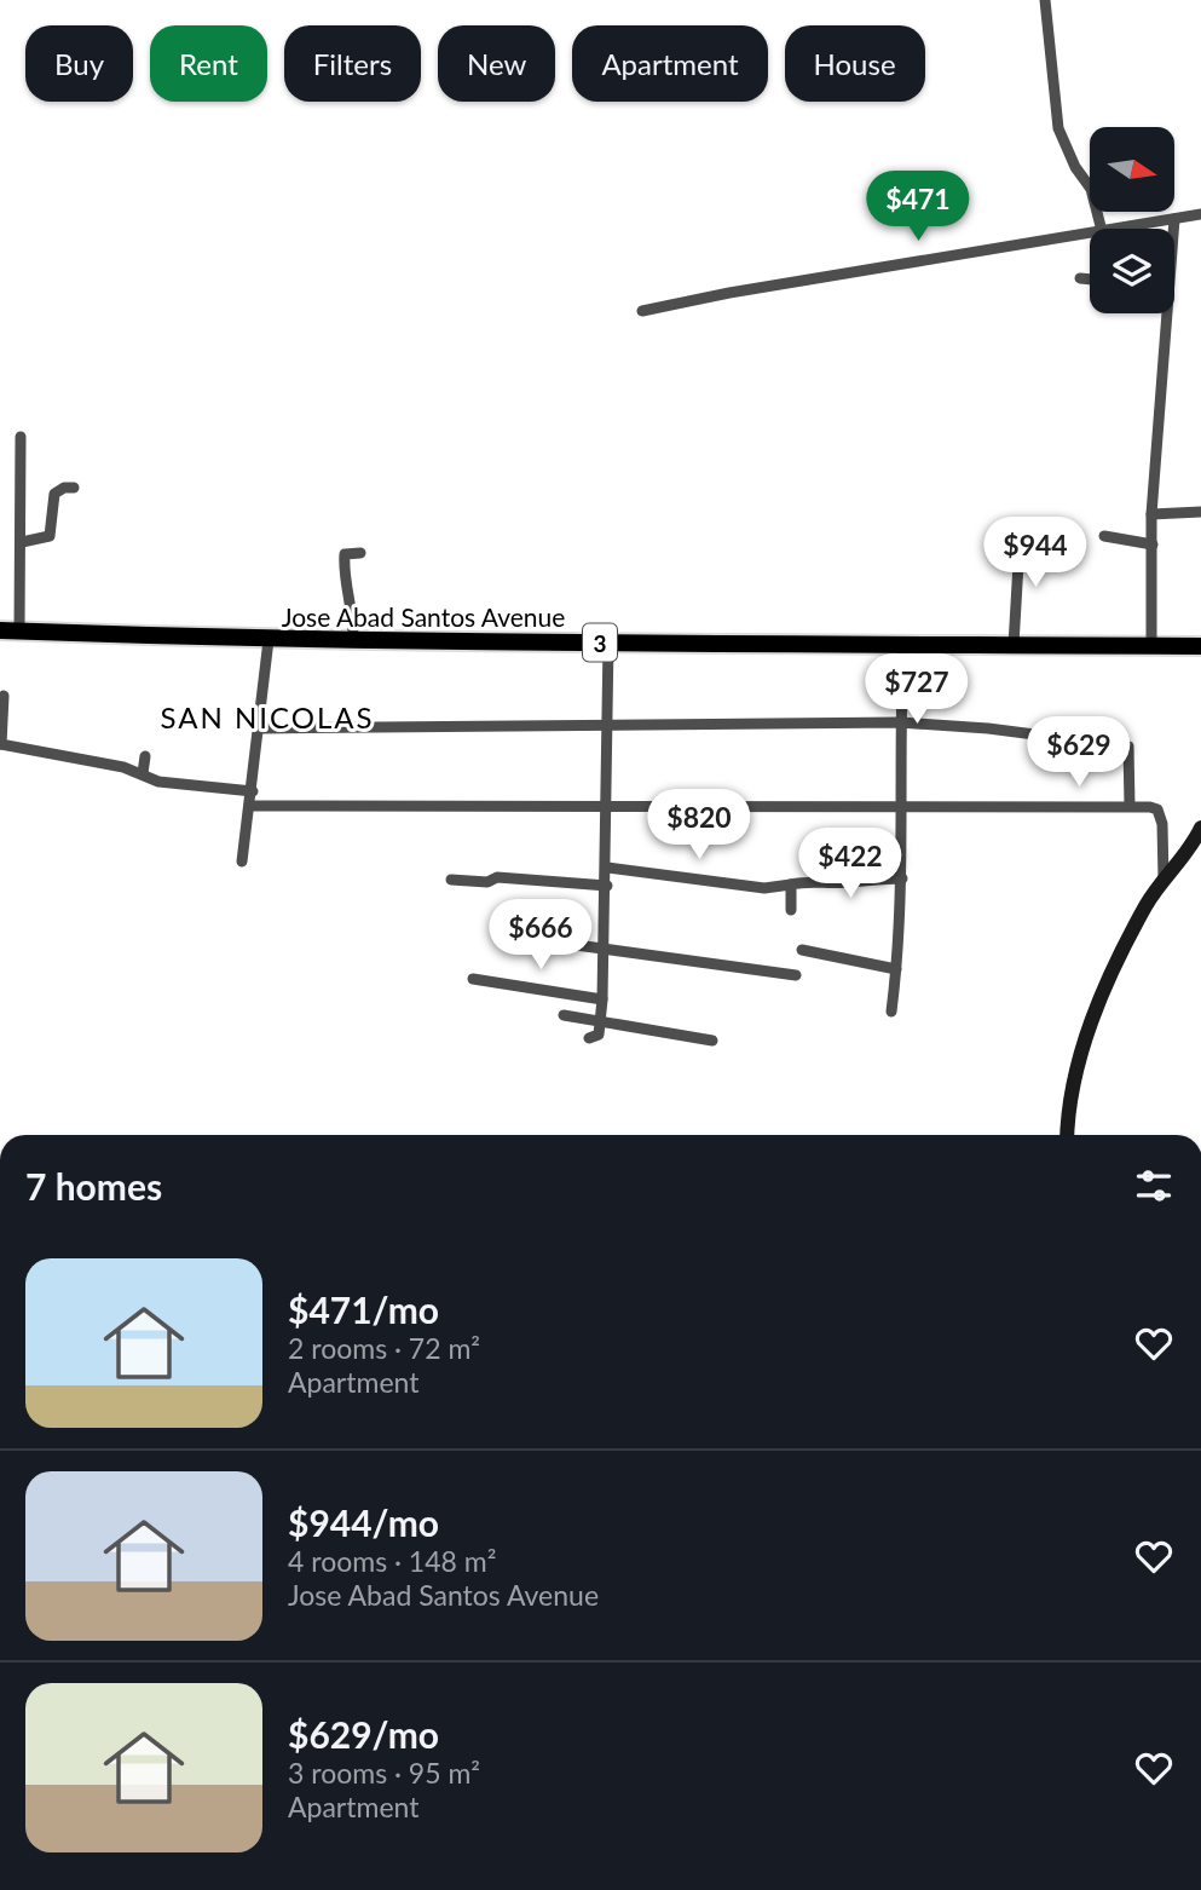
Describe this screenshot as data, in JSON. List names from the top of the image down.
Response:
{
  "streets": {
    "highway": ["Jose Abad Santos Avenue", "3"]
  },
  "districts": ["SAN NICOLAS"],
  "north": "right",
  "page": {
    "chip": [
      "Buy",
      "Rent",
      "Filters",
      "New",
      "Apartment",
      "House"
    ],
    "price": [
      "$471",
      "$944",
      "$727",
      "$629",
      "$820",
      "$422",
      "$666"
    ],
    "heading": "7 homes",
    "list": [
      {
        "name": "$471/mo",
        "note": "2 rooms · 72 m² · Apartment"
      },
      {
        "name": "$944/mo",
        "note": "4 rooms · 148 m² · Jose Abad Santos Avenue"
      },
      {
        "name": "$629/mo",
        "note": "3 rooms · 95 m² · Apartment"
      }
    ]
  }
}
